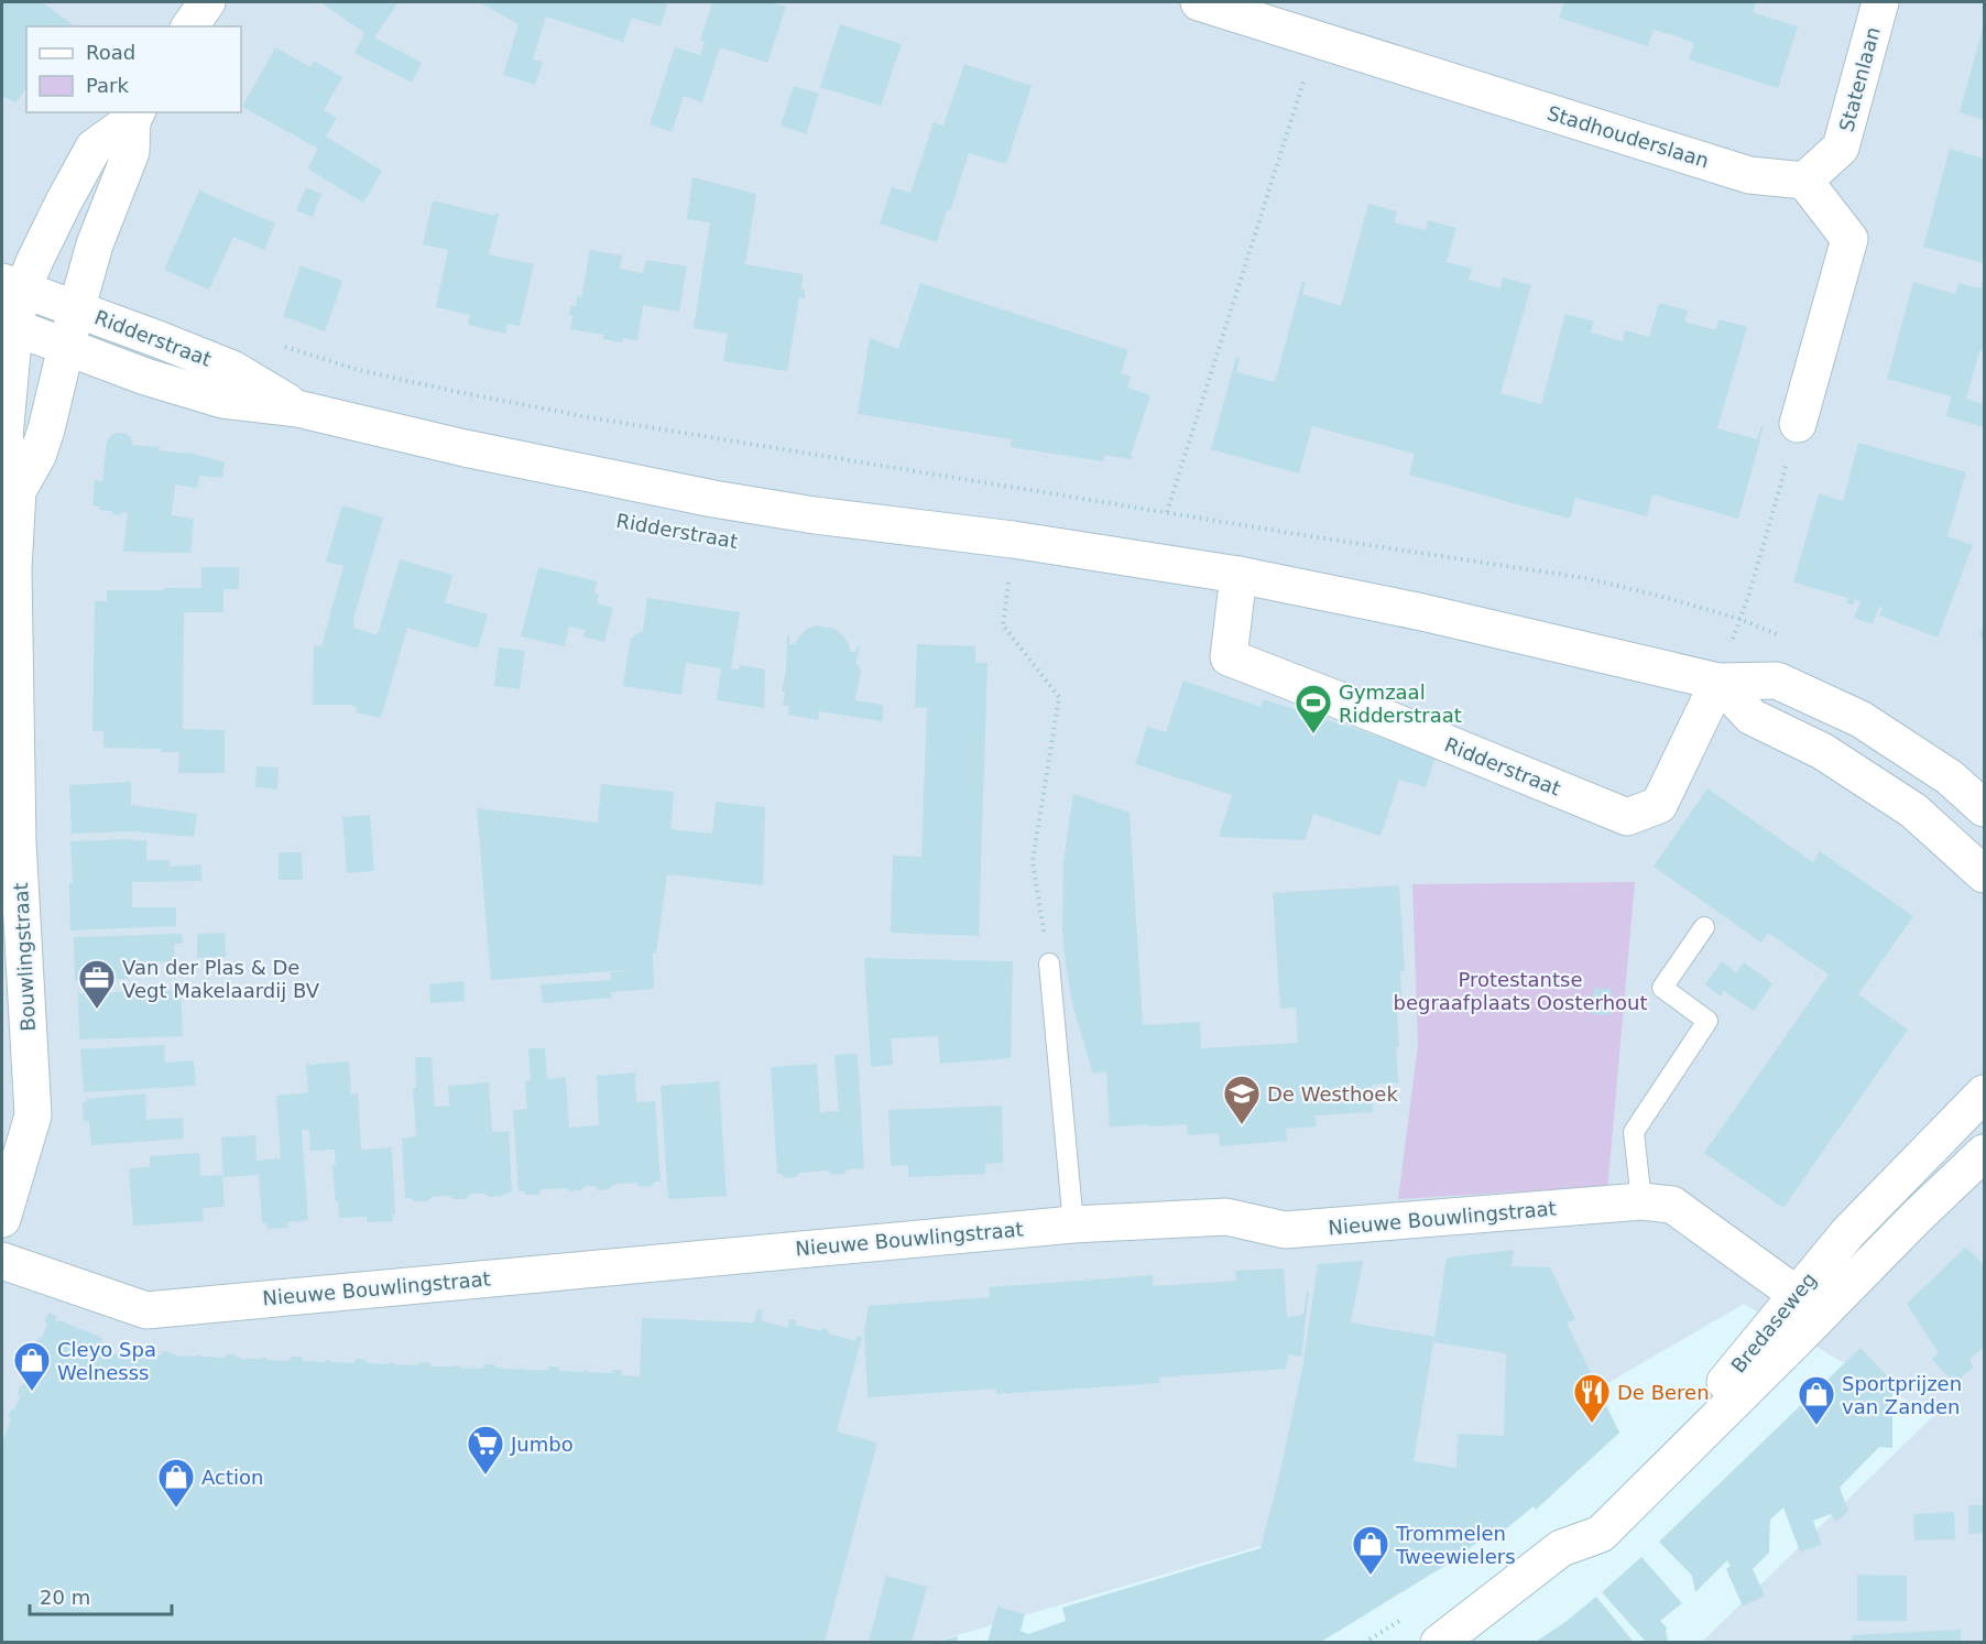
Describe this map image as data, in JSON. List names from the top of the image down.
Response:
{
  "streets": {
    "street": [
      "Statenlaan",
      "Stadhouderslaan",
      "Ridderstraat",
      "Bouwlingstraat",
      "Nieuwe Bouwlingstraat",
      "Bredaseweg"
    ]
  },
  "crossings": [
    ["Statenlaan", "Stadhouderslaan"],
    ["Ridderstraat", "Bouwlingstraat"],
    ["Nieuwe Bouwlingstraat", "Bredaseweg"]
  ],
  "parks": ["Protestantse begraafplaats Oosterhout"],
  "places": {
    "sports": ["Gymzaal Ridderstraat"],
    "office": ["Van der Plas & De Vegt Makelaardij BV"],
    "school or university": ["De Westhoek"],
    "shop": [
      "Cleyo Spa Welnesss",
      "Sportprijzen van Zanden",
      "Action",
      "Trommelen Tweewielers"
    ],
    "restaurant": ["De Beren"],
    "supermarket": ["Jumbo"]
  },
  "legend": ["Road", "Park"],
  "scale_bar": "20 m"
}
